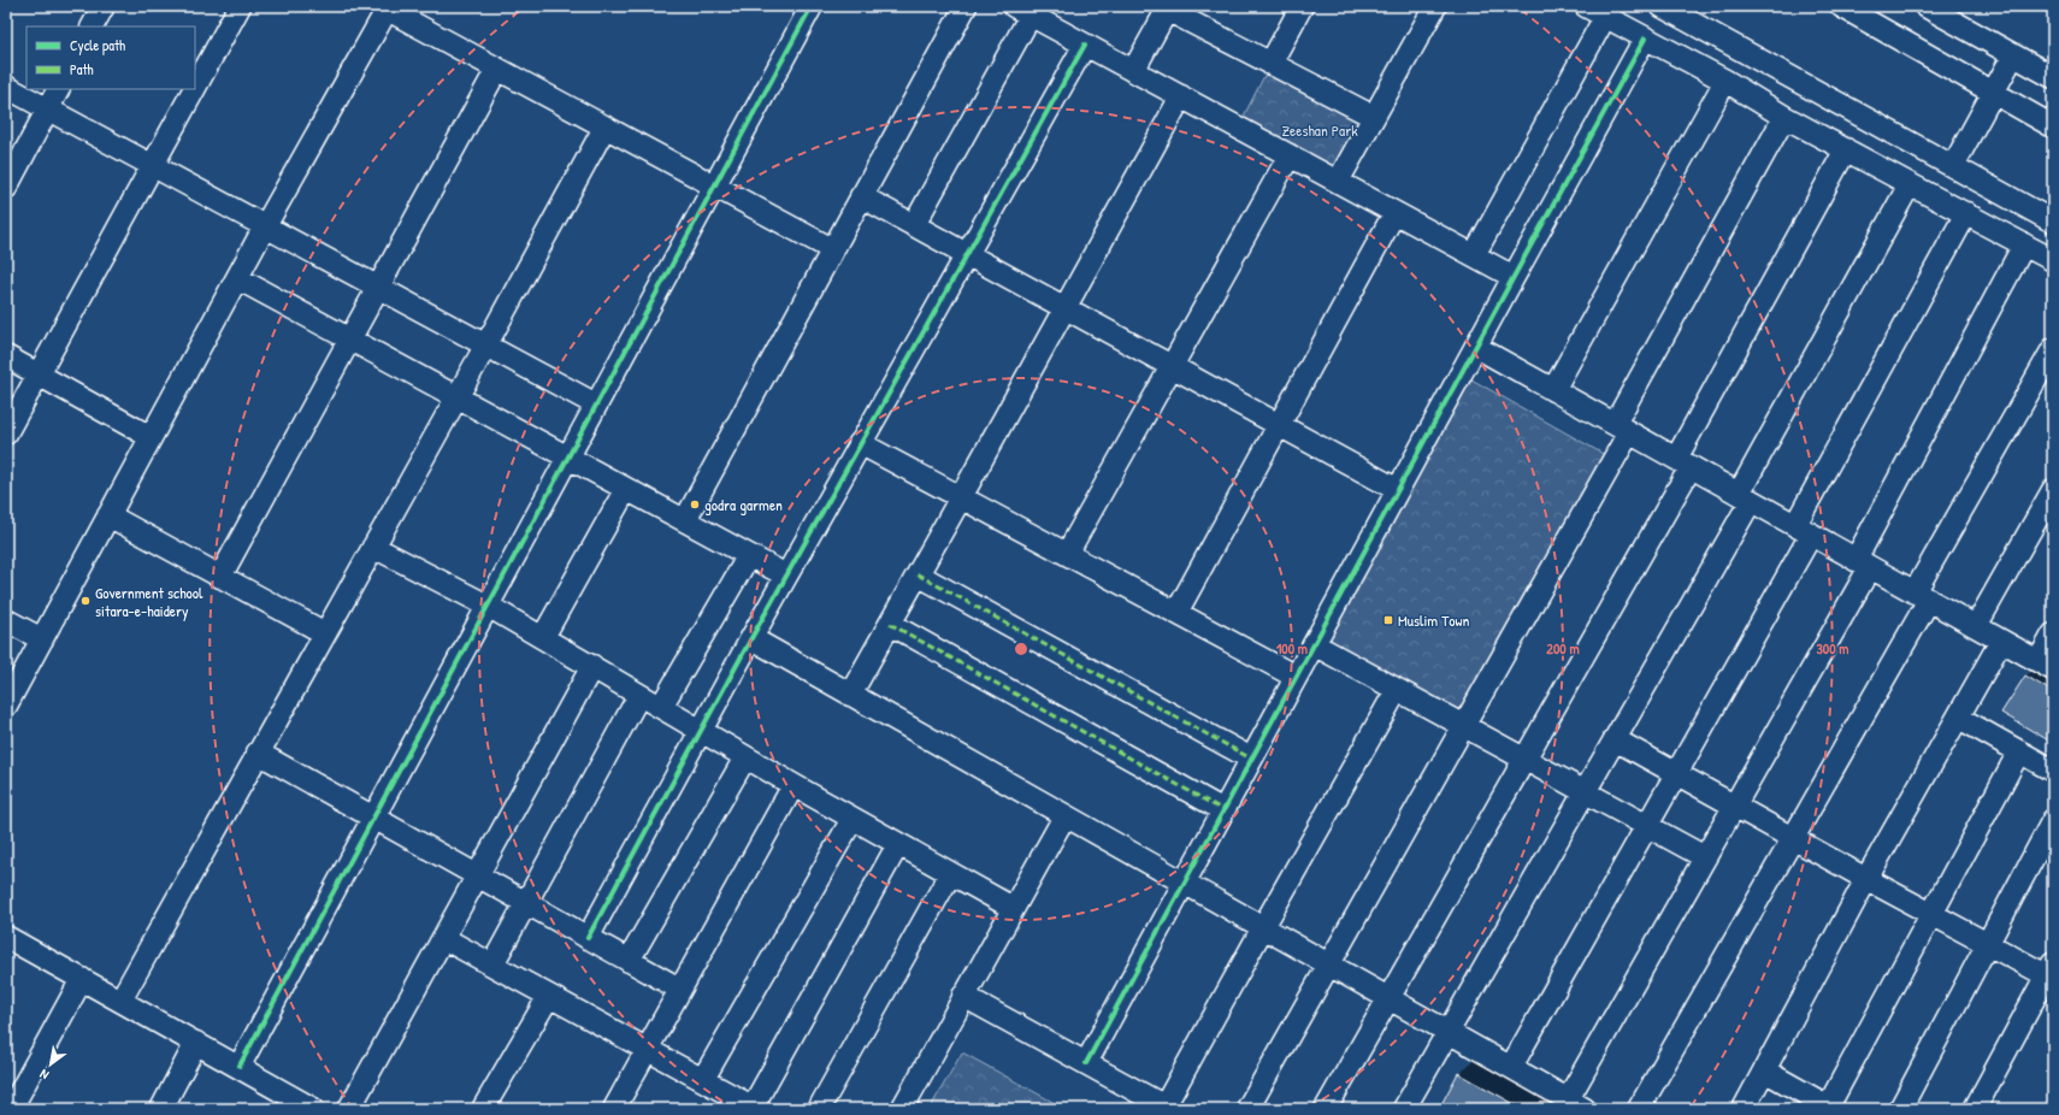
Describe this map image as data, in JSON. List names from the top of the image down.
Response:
{
  "parks": ["Zeeshan Park"],
  "places": {
    "other": ["godra garmen", "Government school sitara-e-haidery"],
    "transit": ["Muslim Town"]
  },
  "legend": ["Cycle path", "Path"],
  "north": "bottom left",
  "rings": ["100 m", "200 m", "300 m"]
}
